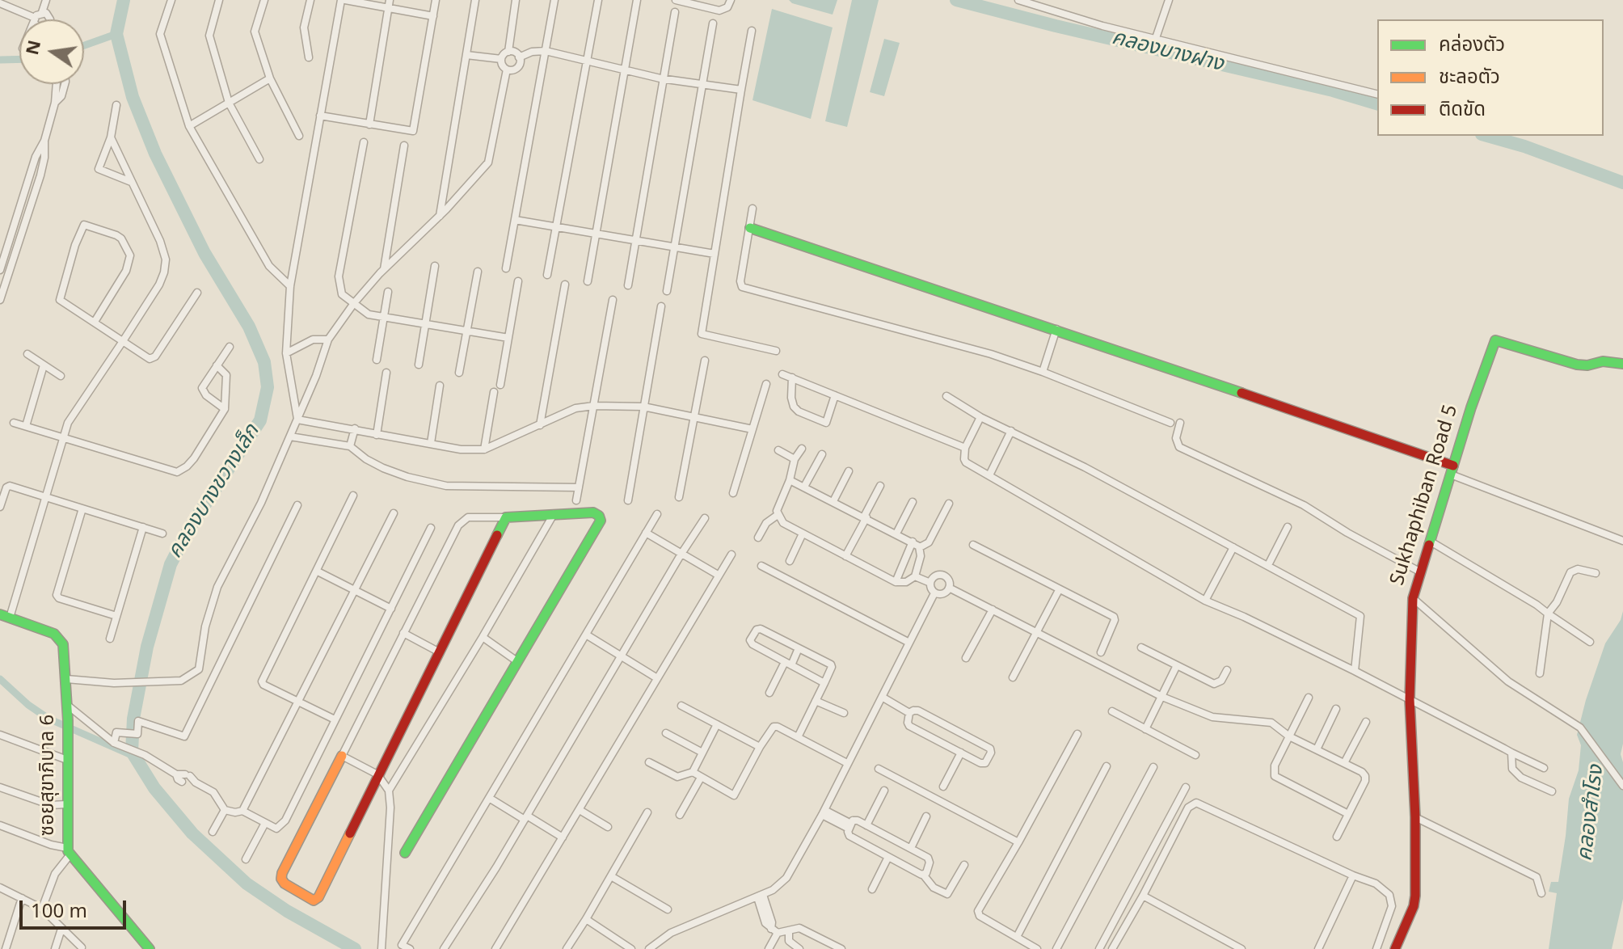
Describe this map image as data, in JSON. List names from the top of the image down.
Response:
{
  "streets": {
    "street": ["Sukhaphiban Road 5", "ซอยสุขาภิบาล 6"]
  },
  "water": ["คลองบางฝาง", "คลองบางขวางเล็ก", "คลองสำโรง"],
  "legend": ["คล่องตัว", "ชะลอตัว", "ติดขัด"],
  "scale_bar": "100 m",
  "north": "left"
}
